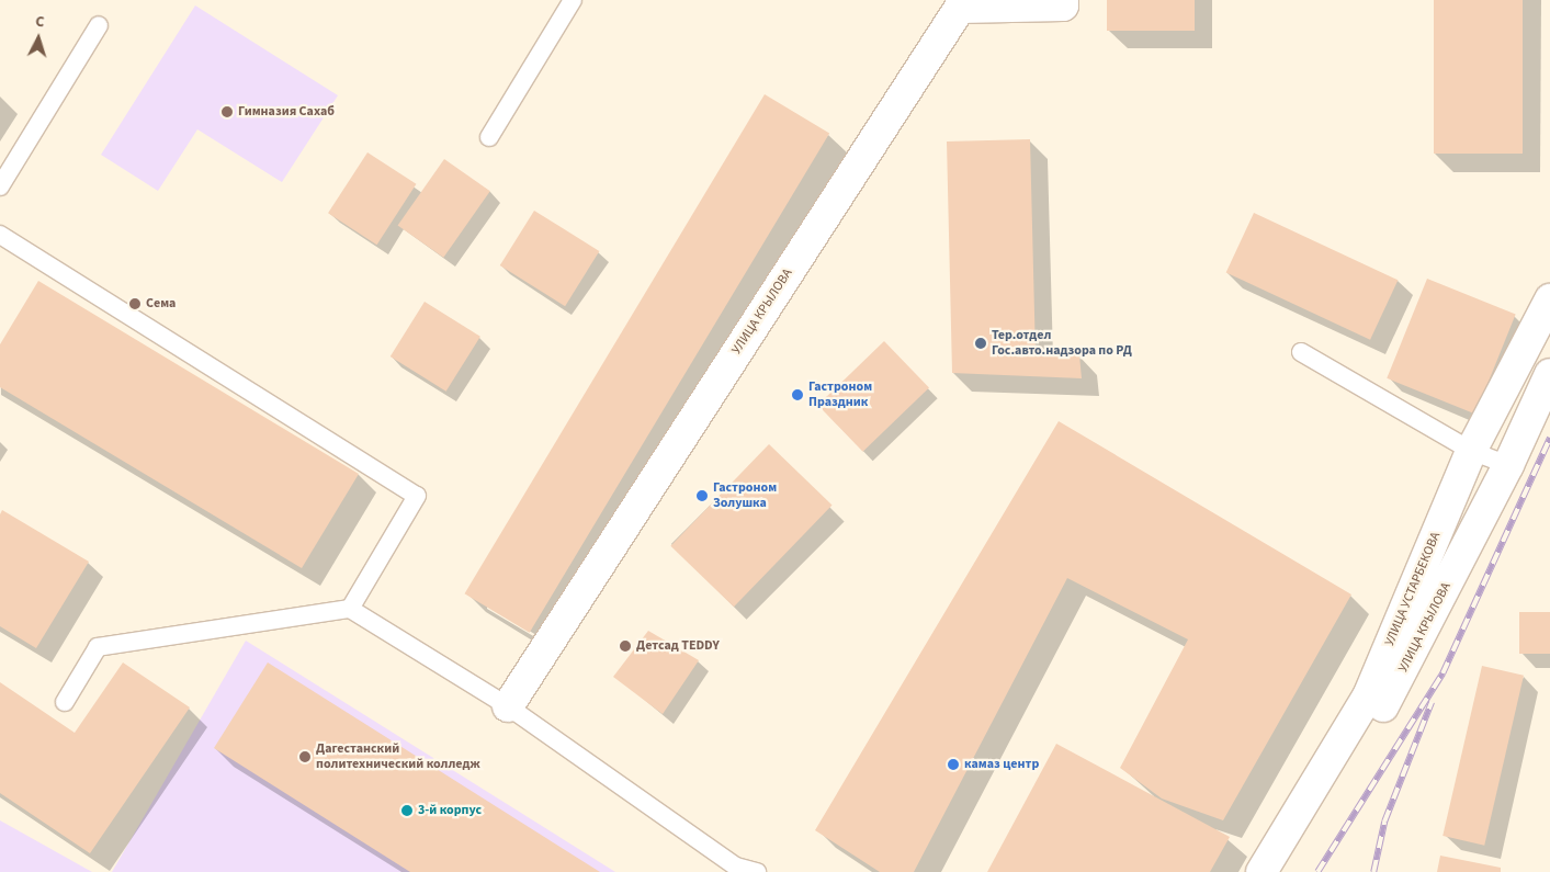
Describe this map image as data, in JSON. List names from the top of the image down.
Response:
{
  "streets": {
    "main road": ["УЛИЦА КРЫЛОВА", "УЛИЦА УСТАРБЕКОВА"]
  },
  "places": [
    "Гимназия Сахаб",
    "Сема",
    "Тер.отдел Гос.авто.надзора по РД",
    "Гастроном Праздник",
    "Гастроном Золушка",
    "Детсад TEDDY",
    "Дагестанский политехнический колледж",
    "камаз центр",
    "3-й корпус"
  ],
  "north": "top"
}
